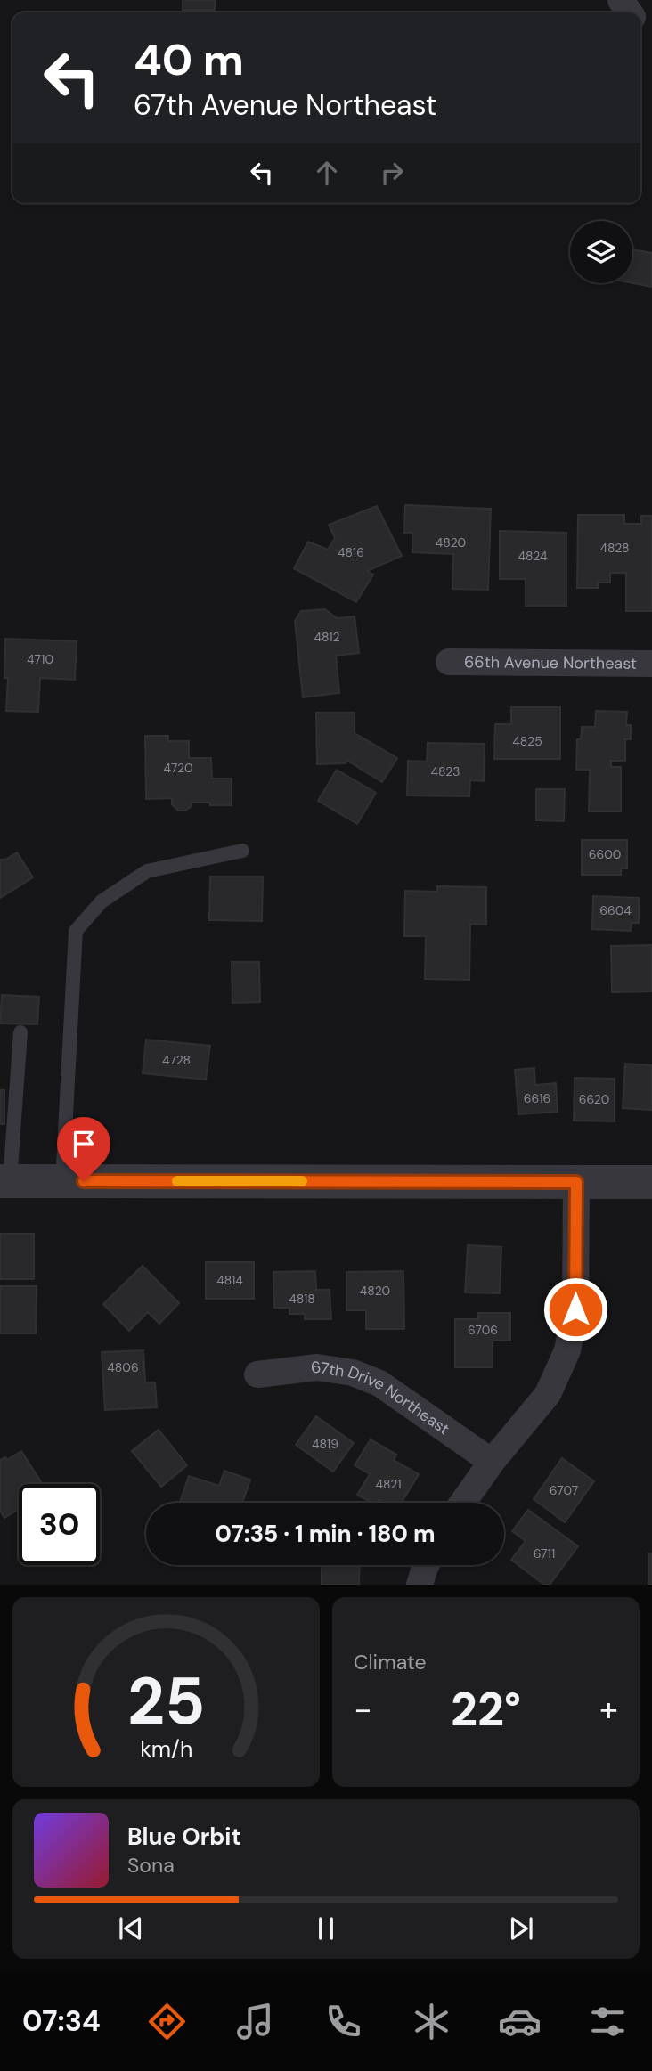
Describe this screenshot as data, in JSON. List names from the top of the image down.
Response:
{
  "streets": {
    "street": ["66th Avenue Northeast", "67th Drive Northeast"]
  },
  "house_numbers": [
    "4820",
    "4828",
    "4816",
    "4824",
    "4812",
    "4710",
    "4825",
    "4720",
    "4823",
    "6600",
    "6604",
    "4728",
    "6616",
    "6620",
    "4814",
    "4820",
    "4818",
    "6706",
    "4806",
    "4819",
    "4821",
    "6707",
    "6711"
  ],
  "page": {
    "turn": ["40 m", "67th Avenue Northeast"],
    "limit": "30",
    "trip": "07:35 · 1 min · 180 m",
    "tile": "Climate",
    "heat": ["−", "22°", "+"],
    "song": ["Blue Orbit", "Sona"],
    "tabs": "07:34",
    "gauge": ["25", "km/h"]
  }
}
